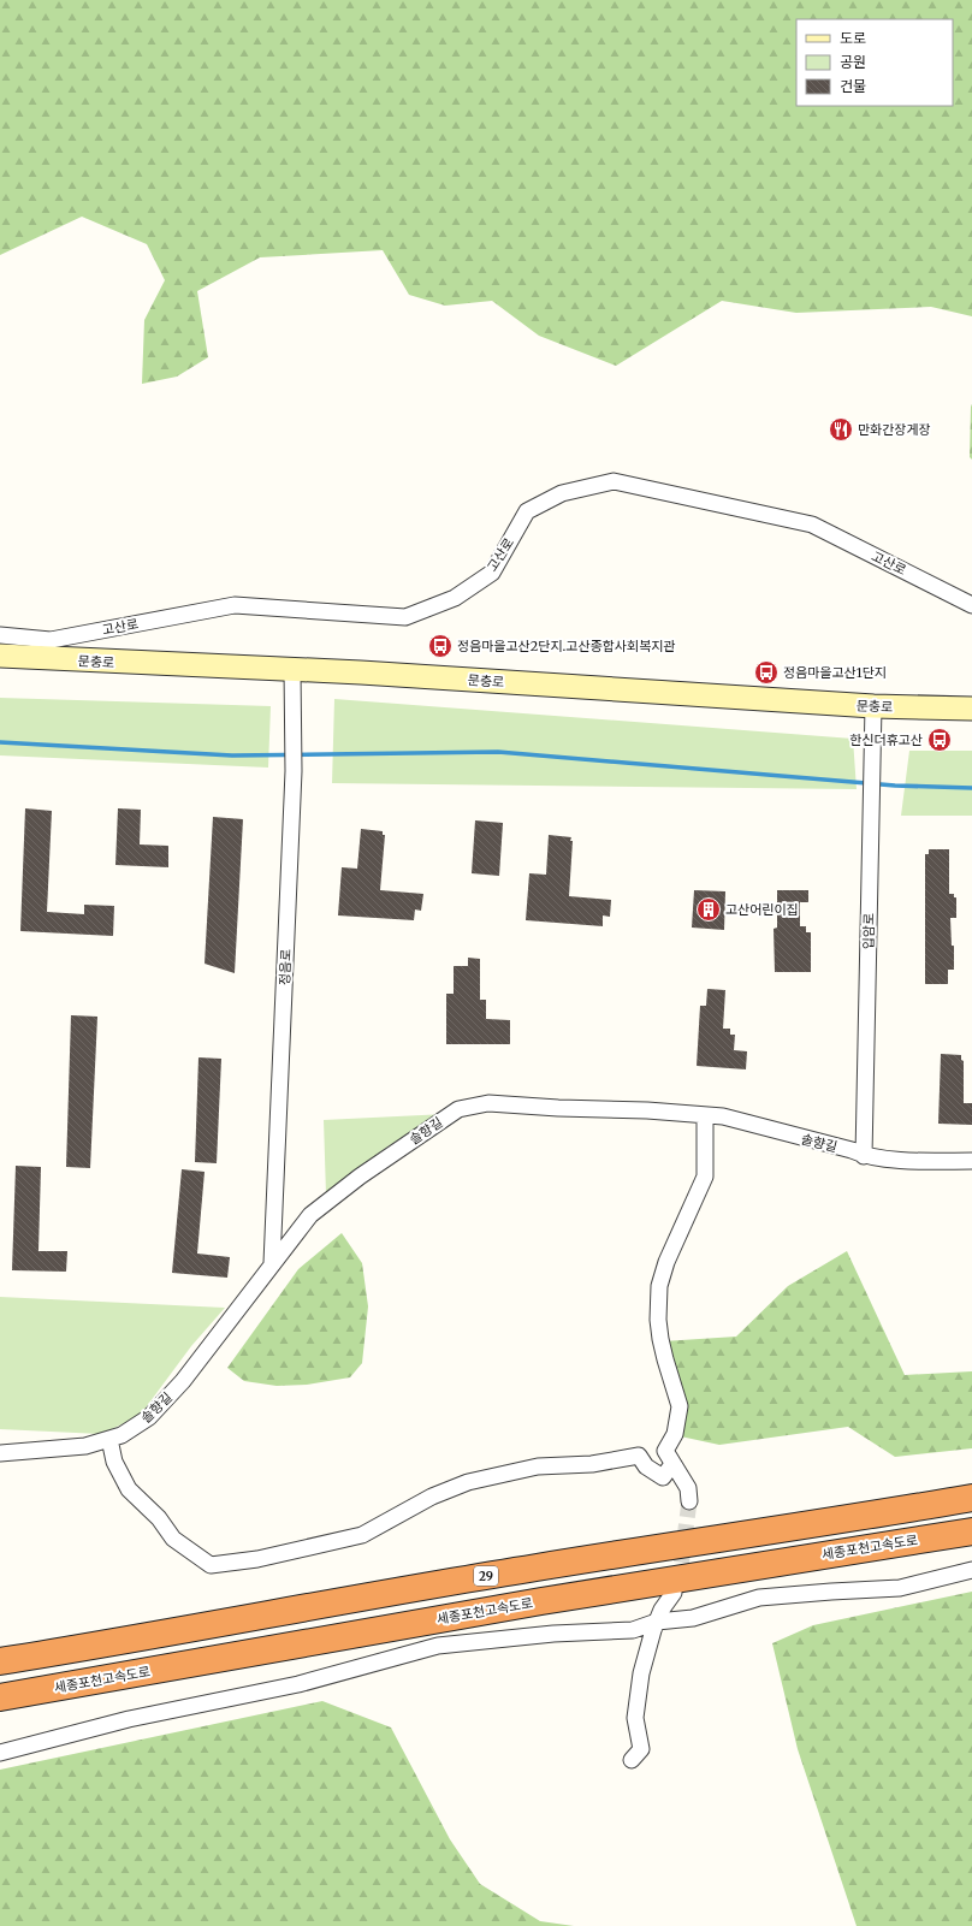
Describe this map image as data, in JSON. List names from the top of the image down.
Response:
{
  "streets": {
    "highway": ["세종포천고속도로", "29"],
    "street": [
      "고산로",
      "문충로",
      "입암로",
      "정음로",
      "솔향길"
    ]
  },
  "crossings": [
    ["문충로", "입암로"],
    ["문충로", "정음로"],
    ["입암로", "솔향길"],
    ["정음로", "솔향길"]
  ],
  "places": {
    "restaurant": ["만화간장게장"],
    "bus stop": ["정음마을고산2단지.고산종합사회복지관", "정음마을고산1단지", "한신더휴고산"],
    "building": ["고산어린이집"]
  },
  "legend": ["도로", "공원", "건물"]
}
